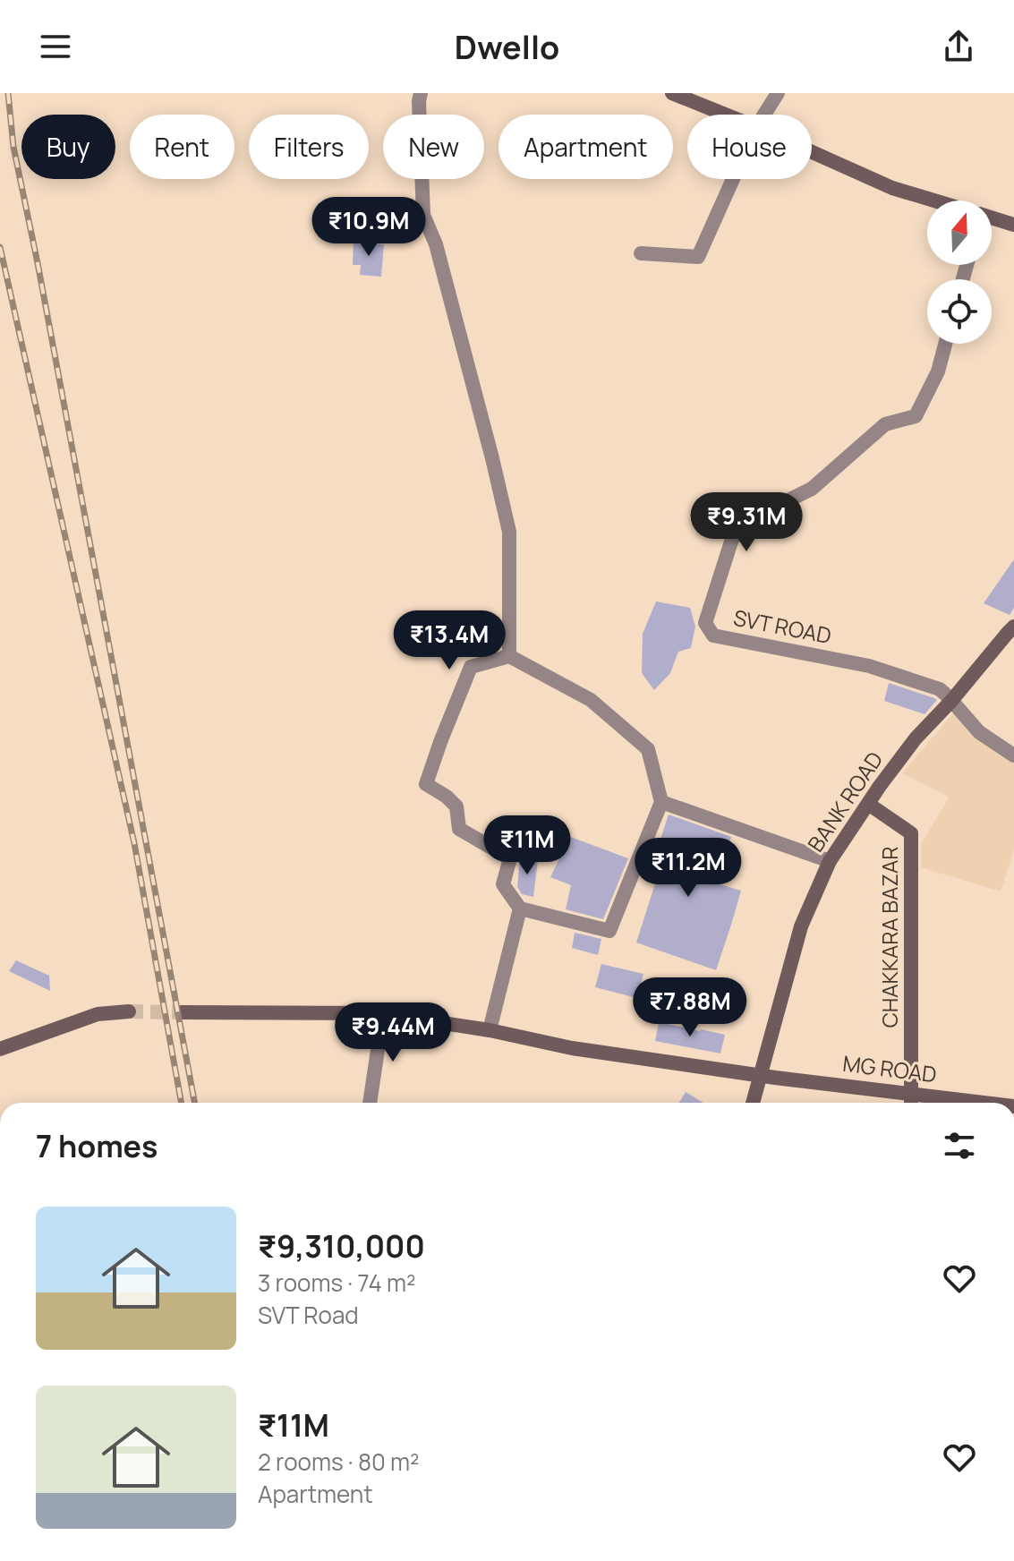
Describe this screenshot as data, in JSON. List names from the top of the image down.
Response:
{
  "streets": {
    "main road": ["BANK ROAD", "CHAKKARA BAZAR", "MG ROAD"],
    "street": ["SVT ROAD"]
  },
  "crossings": [
    ["SVT ROAD", "BANK ROAD"],
    ["BANK ROAD", "CHAKKARA BAZAR"],
    ["BANK ROAD", "MG ROAD"],
    ["CHAKKARA BAZAR", "MG ROAD"]
  ],
  "north": "top",
  "page": {
    "header": "Dwello",
    "chip": [
      "Buy",
      "Rent",
      "Filters",
      "New",
      "Apartment",
      "House"
    ],
    "price": [
      "₹10.9M",
      "₹9.31M",
      "₹13.4M",
      "₹11M",
      "₹11.2M",
      "₹7.88M",
      "₹9.44M"
    ],
    "heading": "7 homes",
    "list": [
      {
        "name": "₹9,310,000",
        "note": "3 rooms · 74 m² · SVT Road"
      },
      {
        "name": "₹11M",
        "note": "2 rooms · 80 m² · Apartment"
      }
    ]
  }
}
